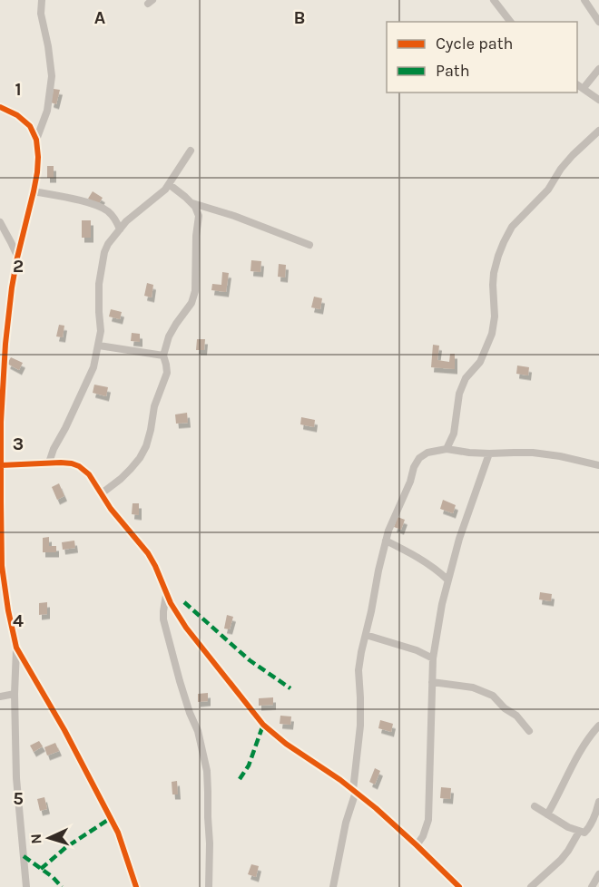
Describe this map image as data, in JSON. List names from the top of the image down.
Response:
{
  "legend": ["Cycle path", "Path"],
  "north": "left",
  "grid": {
    "columns": ["A", "B"],
    "rows": [
      "1",
      "2",
      "3",
      "4",
      "5"
    ]
  }
}
